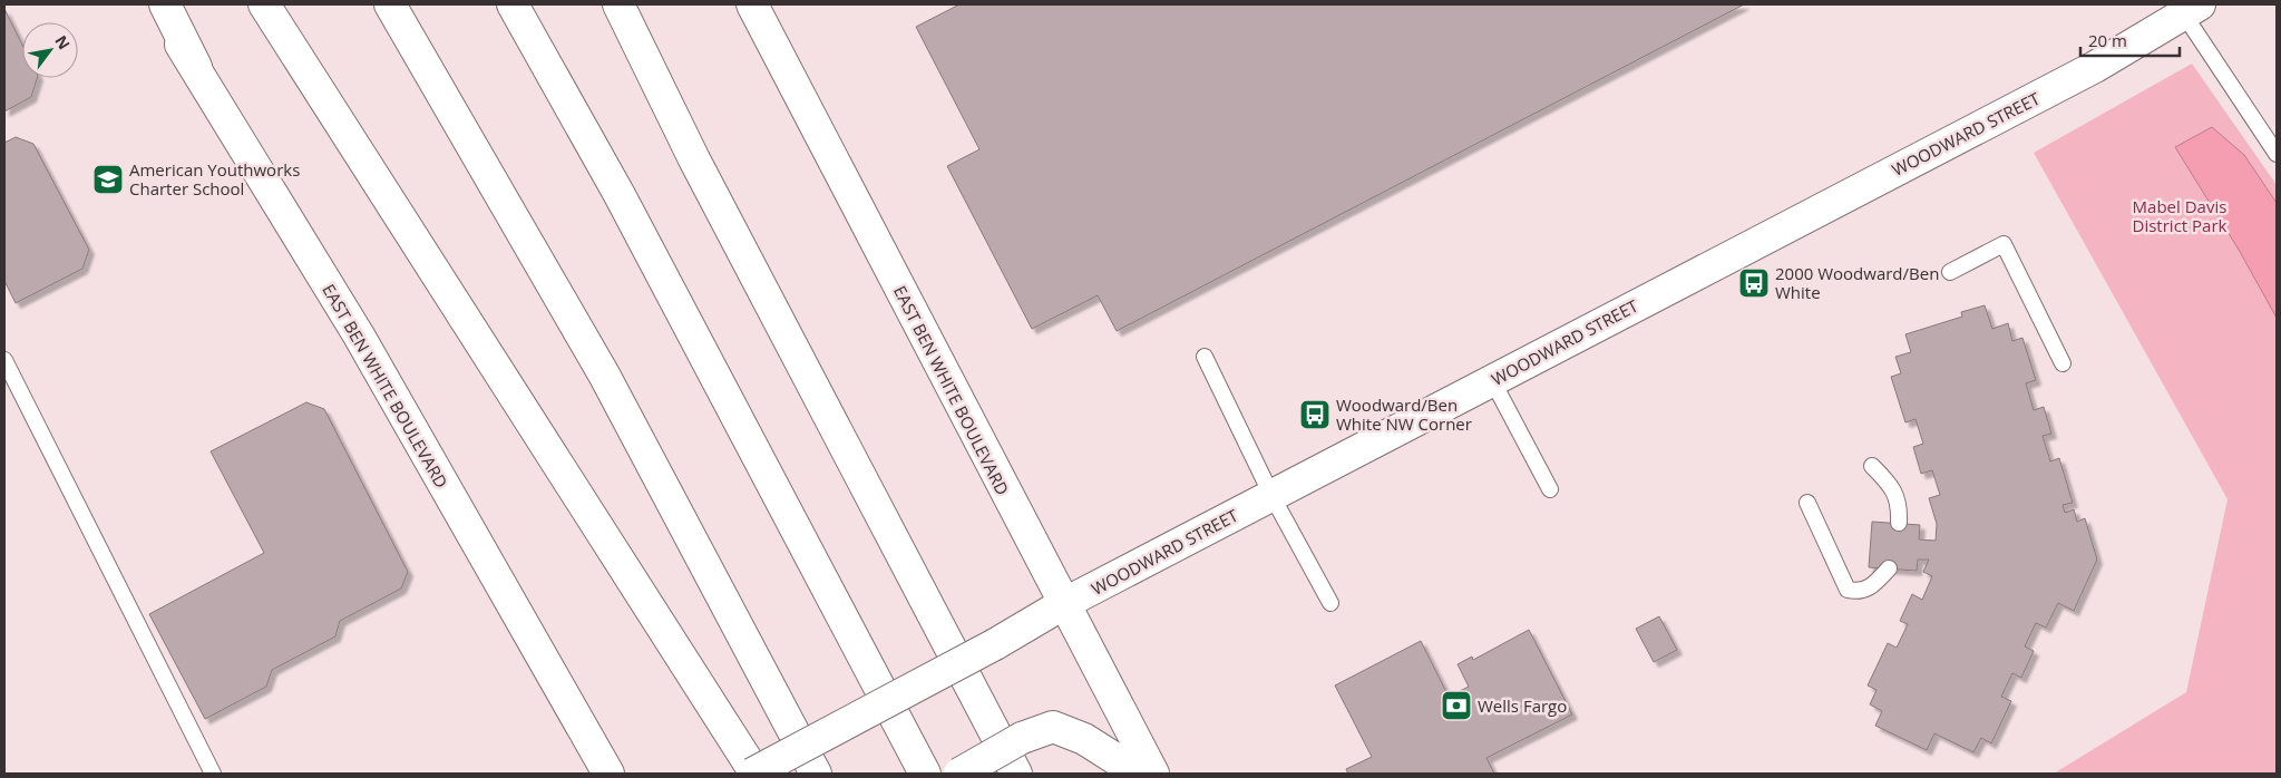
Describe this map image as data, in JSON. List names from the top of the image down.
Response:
{
  "streets": {
    "main road": ["WOODWARD STREET", "EAST BEN WHITE BOULEVARD"]
  },
  "crossings": [
    ["WOODWARD STREET", "EAST BEN WHITE BOULEVARD"]
  ],
  "parks": ["Mabel Davis District Park"],
  "places": {
    "school or university": ["American Youthworks Charter School"],
    "bus stop": ["2000 Woodward/Ben White", "Woodward/Ben White NW Corner"],
    "bank": ["Wells Fargo"]
  },
  "scale_bar": "20 m",
  "north": "top right"
}
